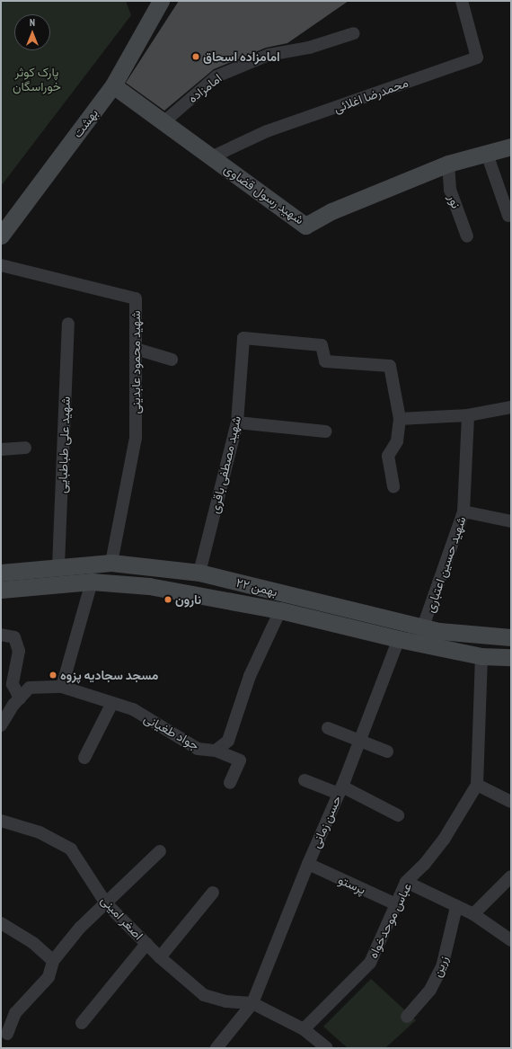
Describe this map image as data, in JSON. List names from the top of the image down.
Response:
{
  "streets": {
    "main road": ["بهشت", "شهید رسول قضاوی", "۲۲ بهمن"],
    "street": [
      "امامزاده",
      "محمدرضا اغلائی",
      "نور",
      "شهید محمود عابدینی",
      "شهید علی طباطبایی",
      "شهید مصطفی باقری",
      "شهید حسین اعتباری",
      "جواد طغیانی",
      "حسن زمانی",
      "پرستو",
      "اصغر امینی",
      "عباس موحدخواه",
      "زرین"
    ]
  },
  "crossings": [
    ["امامزاده", "شهید رسول قضاوی"],
    ["محمدرضا اغلائی", "شهید رسول قضاوی"],
    ["بهشت", "شهید رسول قضاوی"],
    ["شهید رسول قضاوی", "نور"],
    ["شهید محمود عابدینی", "۲۲ بهمن"],
    ["شهید علی طباطبایی", "۲۲ بهمن"],
    ["شهید مصطفی باقری", "۲۲ بهمن"],
    ["شهید حسین اعتباری", "۲۲ بهمن"],
    ["۲۲ بهمن", "جواد طغیانی"],
    ["۲۲ بهمن", "حسن زمانی"],
    ["۲۲ بهمن", "عباس موحدخواه"],
    ["حسن زمانی", "پرستو"],
    ["حسن زمانی", "اصغر امینی"],
    ["پرستو", "عباس موحدخواه"]
  ],
  "parks": ["پارک کوثر خوراسگان"],
  "places": ["امامزاده اسحاق", "نارون", "مسجد سجادیه پزوه"],
  "north": "top"
}
